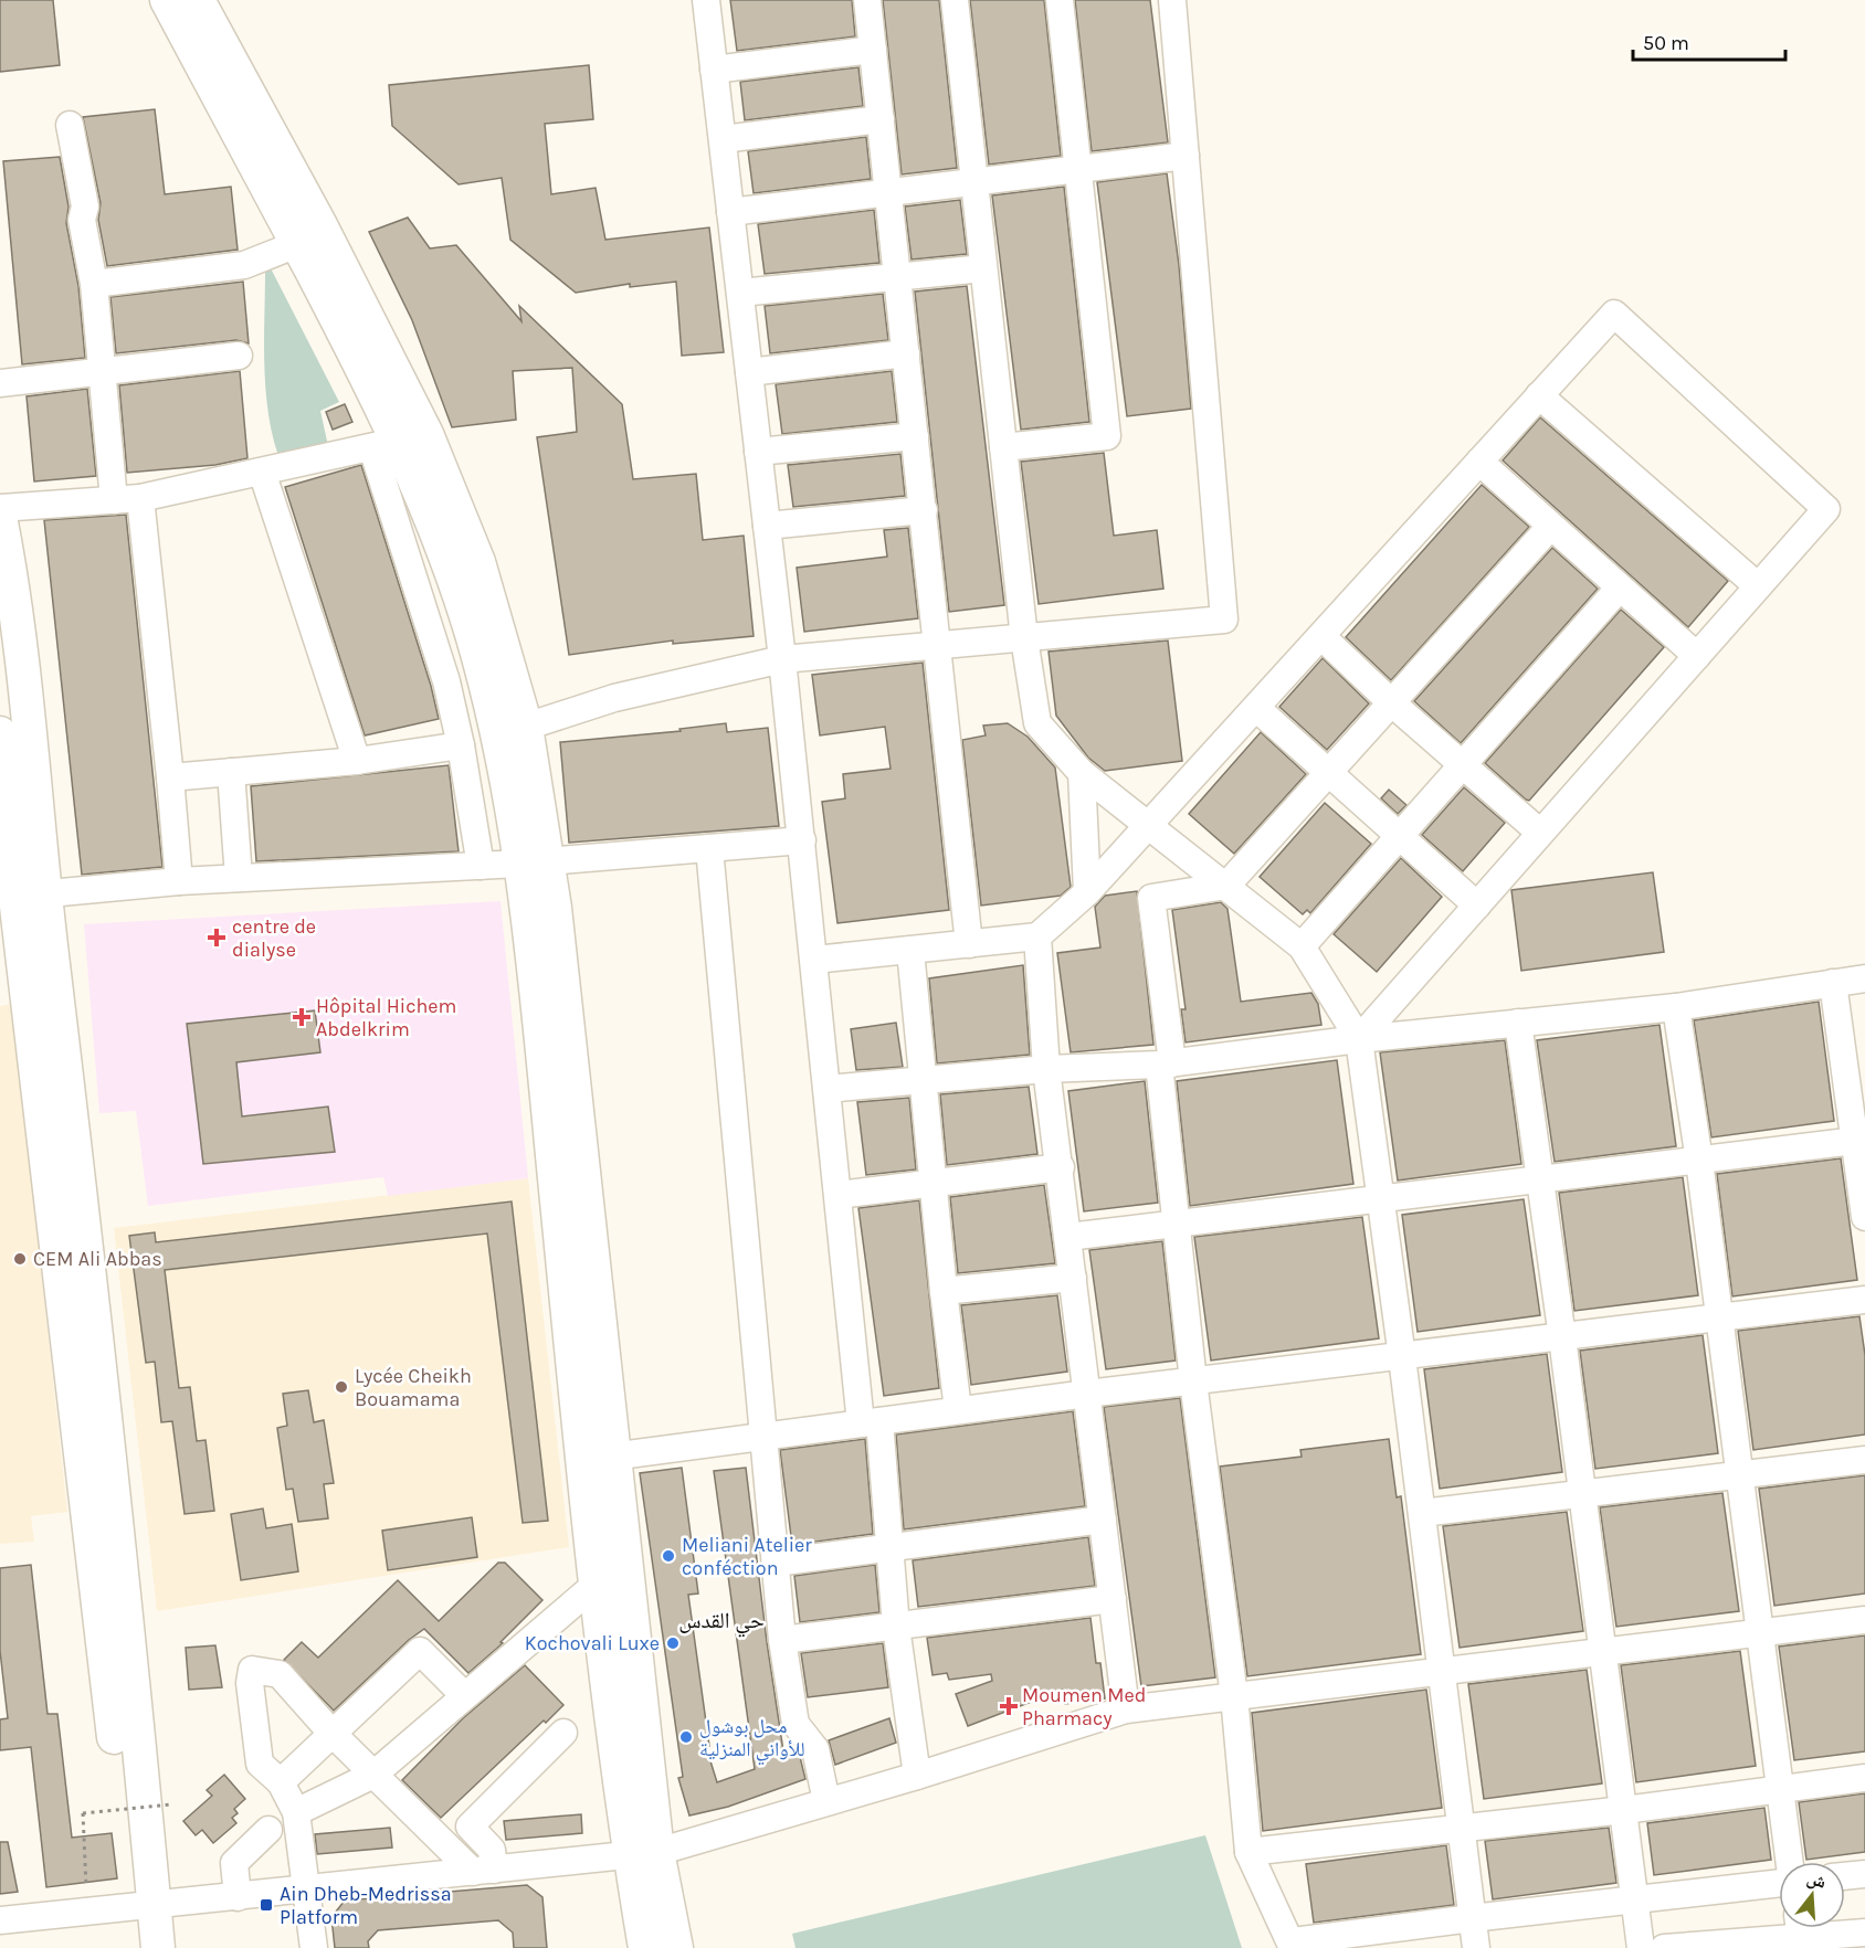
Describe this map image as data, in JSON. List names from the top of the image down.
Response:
{
  "districts": ["حي القدس"],
  "places": {
    "health": ["centre de dialyse", "Hôpital Hichem Abdelkrim", "Moumen Med Pharmacy"],
    "other": [
      "CEM Ali Abbas",
      "Lycée Cheikh Bouamama",
      "Meliani Atelier conféction",
      "Kochovali Luxe",
      "محل بوشول للأواني المنزلية"
    ],
    "transit": ["Ain Dheb-Medrissa Platform"]
  },
  "scale_bar": "50 m",
  "north": "top"
}
